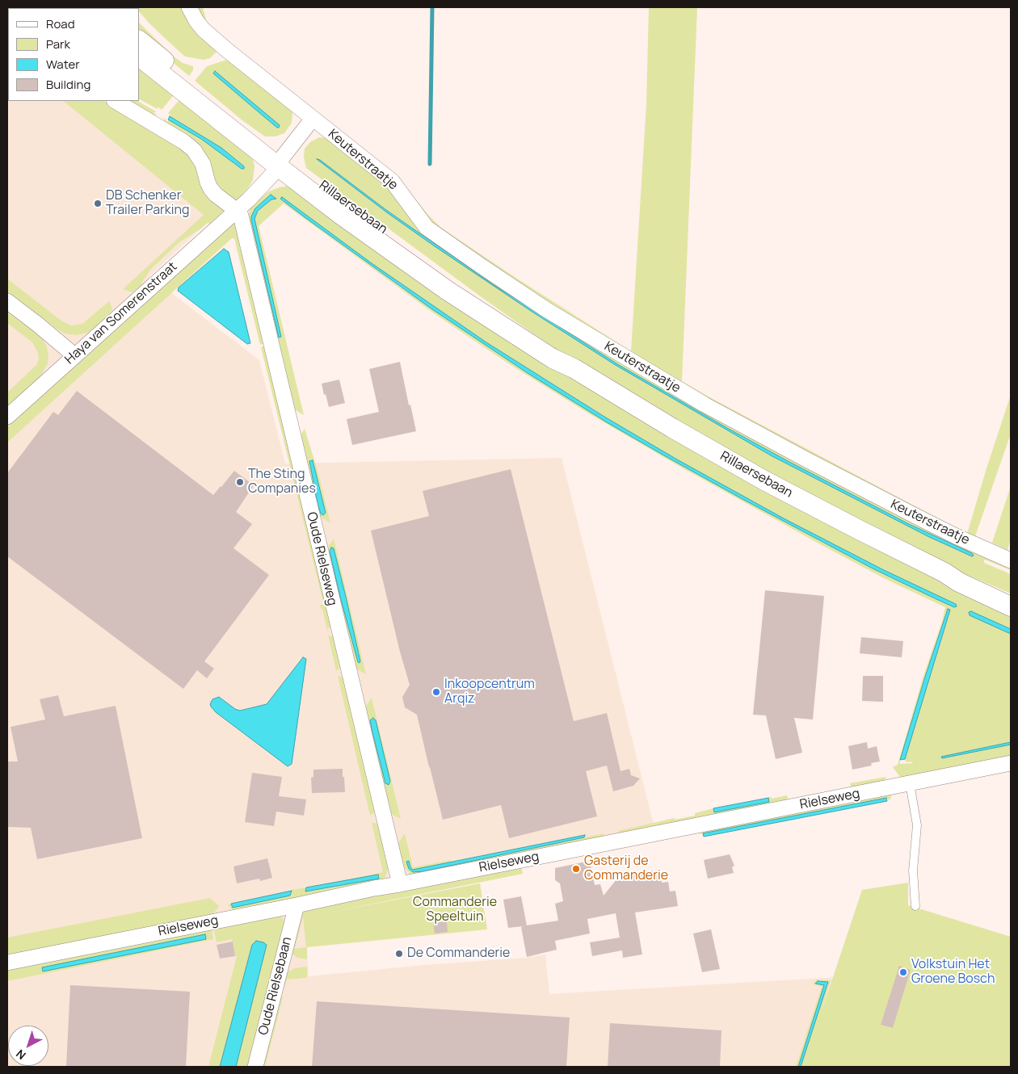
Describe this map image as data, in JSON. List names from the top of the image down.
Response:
{
  "streets": {
    "street": [
      "Keuterstraatje",
      "Rillaersebaan",
      "Haya van Somerenstraat",
      "Oude Rielseweg",
      "Rielseweg",
      "Oude Rielsebaan"
    ]
  },
  "crossings": [
    ["Haya van Somerenstraat", "Oude Rielseweg"],
    ["Oude Rielseweg", "Rielseweg"],
    ["Rielseweg", "Oude Rielsebaan"]
  ],
  "parks": ["Commanderie Speeltuin"],
  "places": [
    "DB Schenker Trailer Parking",
    "The Sting Companies",
    "Inkoopcentrum Arqiz",
    "Gasterij de Commanderie",
    "De Commanderie",
    "Volkstuin Het Groene Bosch"
  ],
  "legend": [
    "Road",
    "Park",
    "Water",
    "Building"
  ],
  "north": "bottom left"
}
